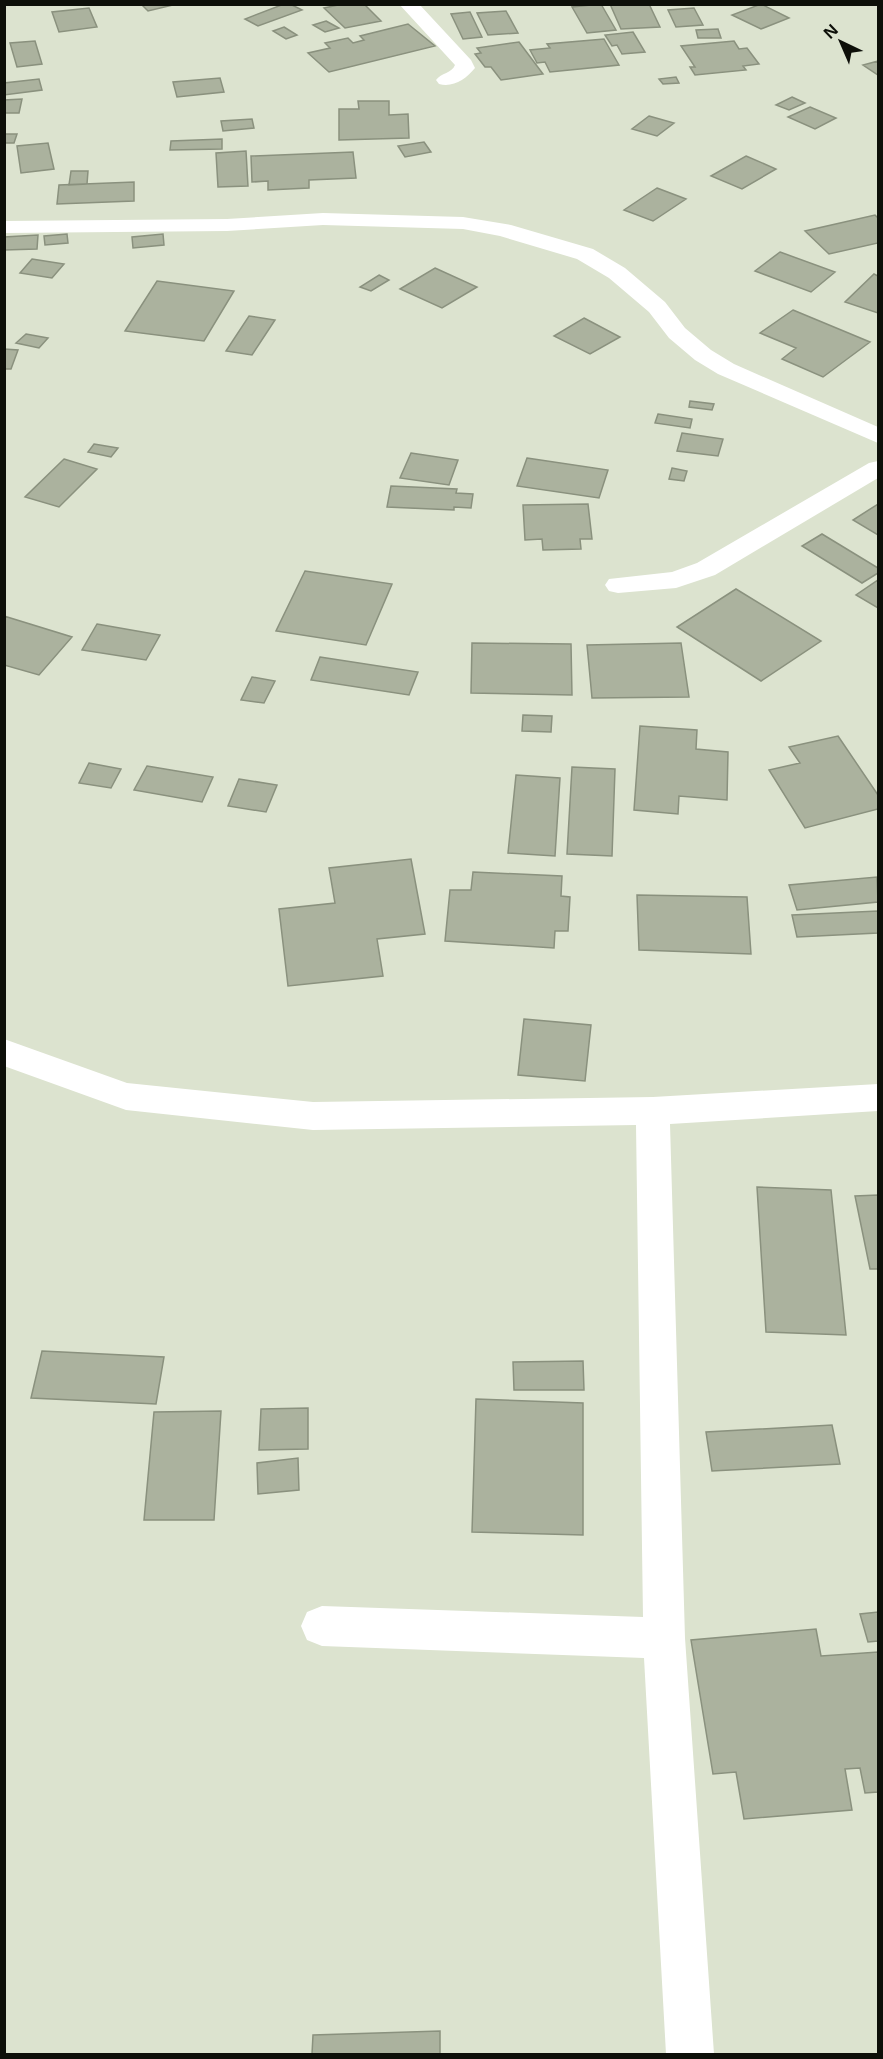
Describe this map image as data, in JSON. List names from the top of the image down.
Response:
{
  "north": "top left"
}
